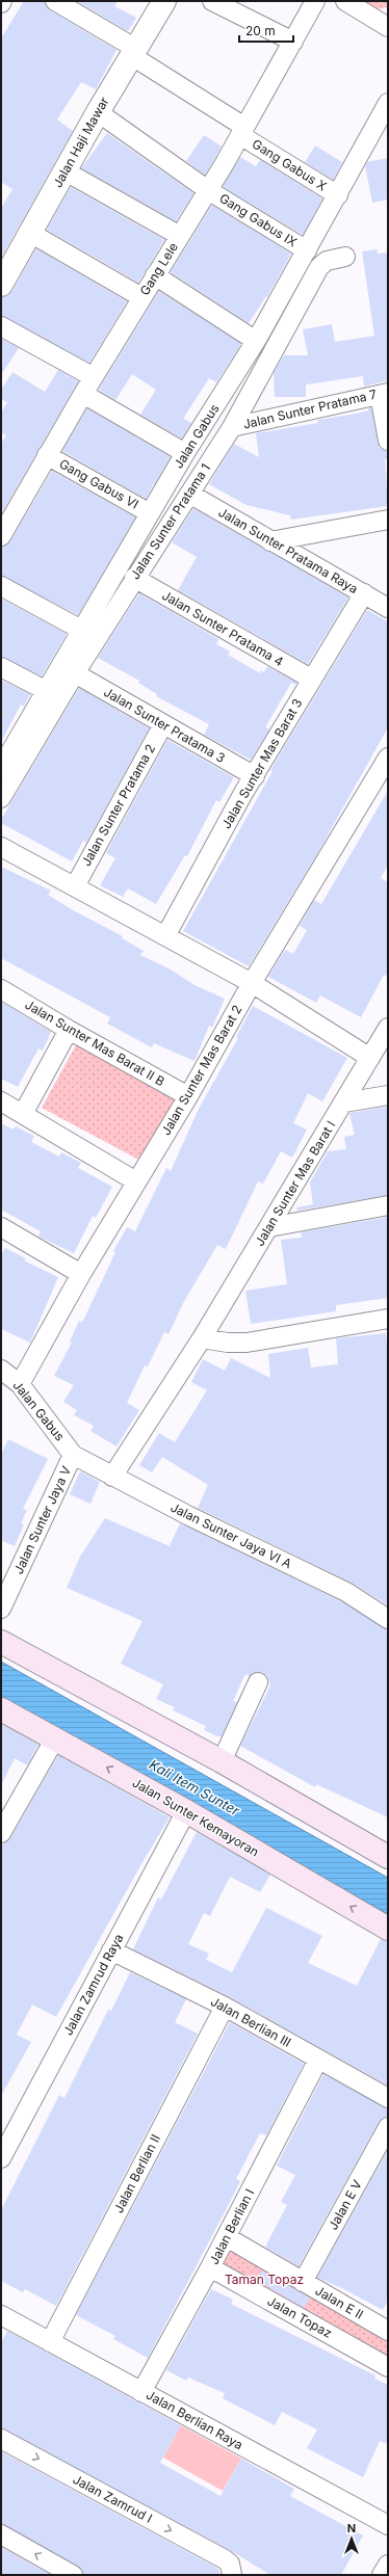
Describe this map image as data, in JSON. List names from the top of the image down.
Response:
{
  "streets": {
    "main road": ["Jalan Sunter Kemayoran"],
    "street": [
      "Jalan Haji Mawar",
      "Gang Gabus X",
      "Gang Gabus IX",
      "Gang Lele",
      "Jalan Sunter Pratama 7",
      "Jalan Gabus",
      "Gang Gabus VI",
      "Jalan Sunter Pratama 1",
      "Jalan Sunter Pratama Raya",
      "Jalan Sunter Pratama 4",
      "Jalan Sunter Pratama 3",
      "Jalan Sunter Mas Barat 3",
      "Jalan Sunter Pratama 2",
      "Jalan Sunter Mas Barat II B",
      "Jalan Sunter Mas Barat 2",
      "Jalan Sunter Mas Barat I",
      "Jalan Sunter Jaya V",
      "Jalan Sunter Jaya VI A",
      "Jalan Zamrud Raya",
      "Jalan Berlian III",
      "Jalan Berlian II",
      "Jalan E V",
      "Jalan Berlian I",
      "Jalan E II",
      "Jalan Topaz",
      "Jalan Berlian Raya",
      "Jalan Zamrud I"
    ]
  },
  "crossings": [
    ["Jalan Haji Mawar", "Gang Gabus X"],
    ["Jalan Haji Mawar", "Gang Gabus IX"],
    ["Gang Gabus X", "Gang Lele"],
    ["Gang Gabus X", "Jalan Gabus"],
    ["Gang Gabus IX", "Gang Lele"],
    ["Gang Gabus IX", "Jalan Gabus"],
    ["Gang Lele", "Gang Gabus VI"],
    ["Jalan Sunter Pratama 7", "Jalan Sunter Pratama 1"],
    ["Jalan Gabus", "Gang Gabus VI"],
    ["Jalan Gabus", "Jalan Sunter Mas Barat 2"],
    ["Jalan Gabus", "Jalan Sunter Jaya V"],
    ["Jalan Gabus", "Jalan Sunter Jaya VI A"],
    ["Jalan Sunter Pratama 1", "Jalan Sunter Pratama Raya"],
    ["Jalan Sunter Pratama 1", "Jalan Sunter Pratama 4"],
    ["Jalan Sunter Pratama 1", "Jalan Sunter Pratama 3"],
    ["Jalan Sunter Pratama Raya", "Jalan Sunter Mas Barat 3"],
    ["Jalan Sunter Pratama 4", "Jalan Sunter Mas Barat 3"],
    ["Jalan Sunter Pratama 3", "Jalan Sunter Mas Barat 3"],
    ["Jalan Sunter Pratama 3", "Jalan Sunter Pratama 2"],
    ["Jalan Sunter Mas Barat II B", "Jalan Sunter Mas Barat 2"],
    ["Jalan Sunter Mas Barat I", "Jalan Sunter Jaya VI A"],
    ["Jalan Sunter Jaya V", "Jalan Sunter Jaya VI A"],
    ["Jalan Sunter Kemayoran", "Jalan Zamrud Raya"],
    ["Jalan Zamrud Raya", "Jalan Berlian III"],
    ["Jalan Berlian III", "Jalan Berlian II"],
    ["Jalan Berlian III", "Jalan Berlian I"],
    ["Jalan Berlian II", "Jalan Berlian Raya"],
    ["Jalan E V", "Jalan E II"],
    ["Jalan Berlian I", "Jalan E II"],
    ["Jalan Berlian I", "Jalan Topaz"],
    ["Jalan Berlian I", "Jalan Berlian Raya"]
  ],
  "water": ["Kali Item Sunter"],
  "parks": ["Taman Topaz"],
  "scale_bar": "20 m",
  "north": "top"
}
